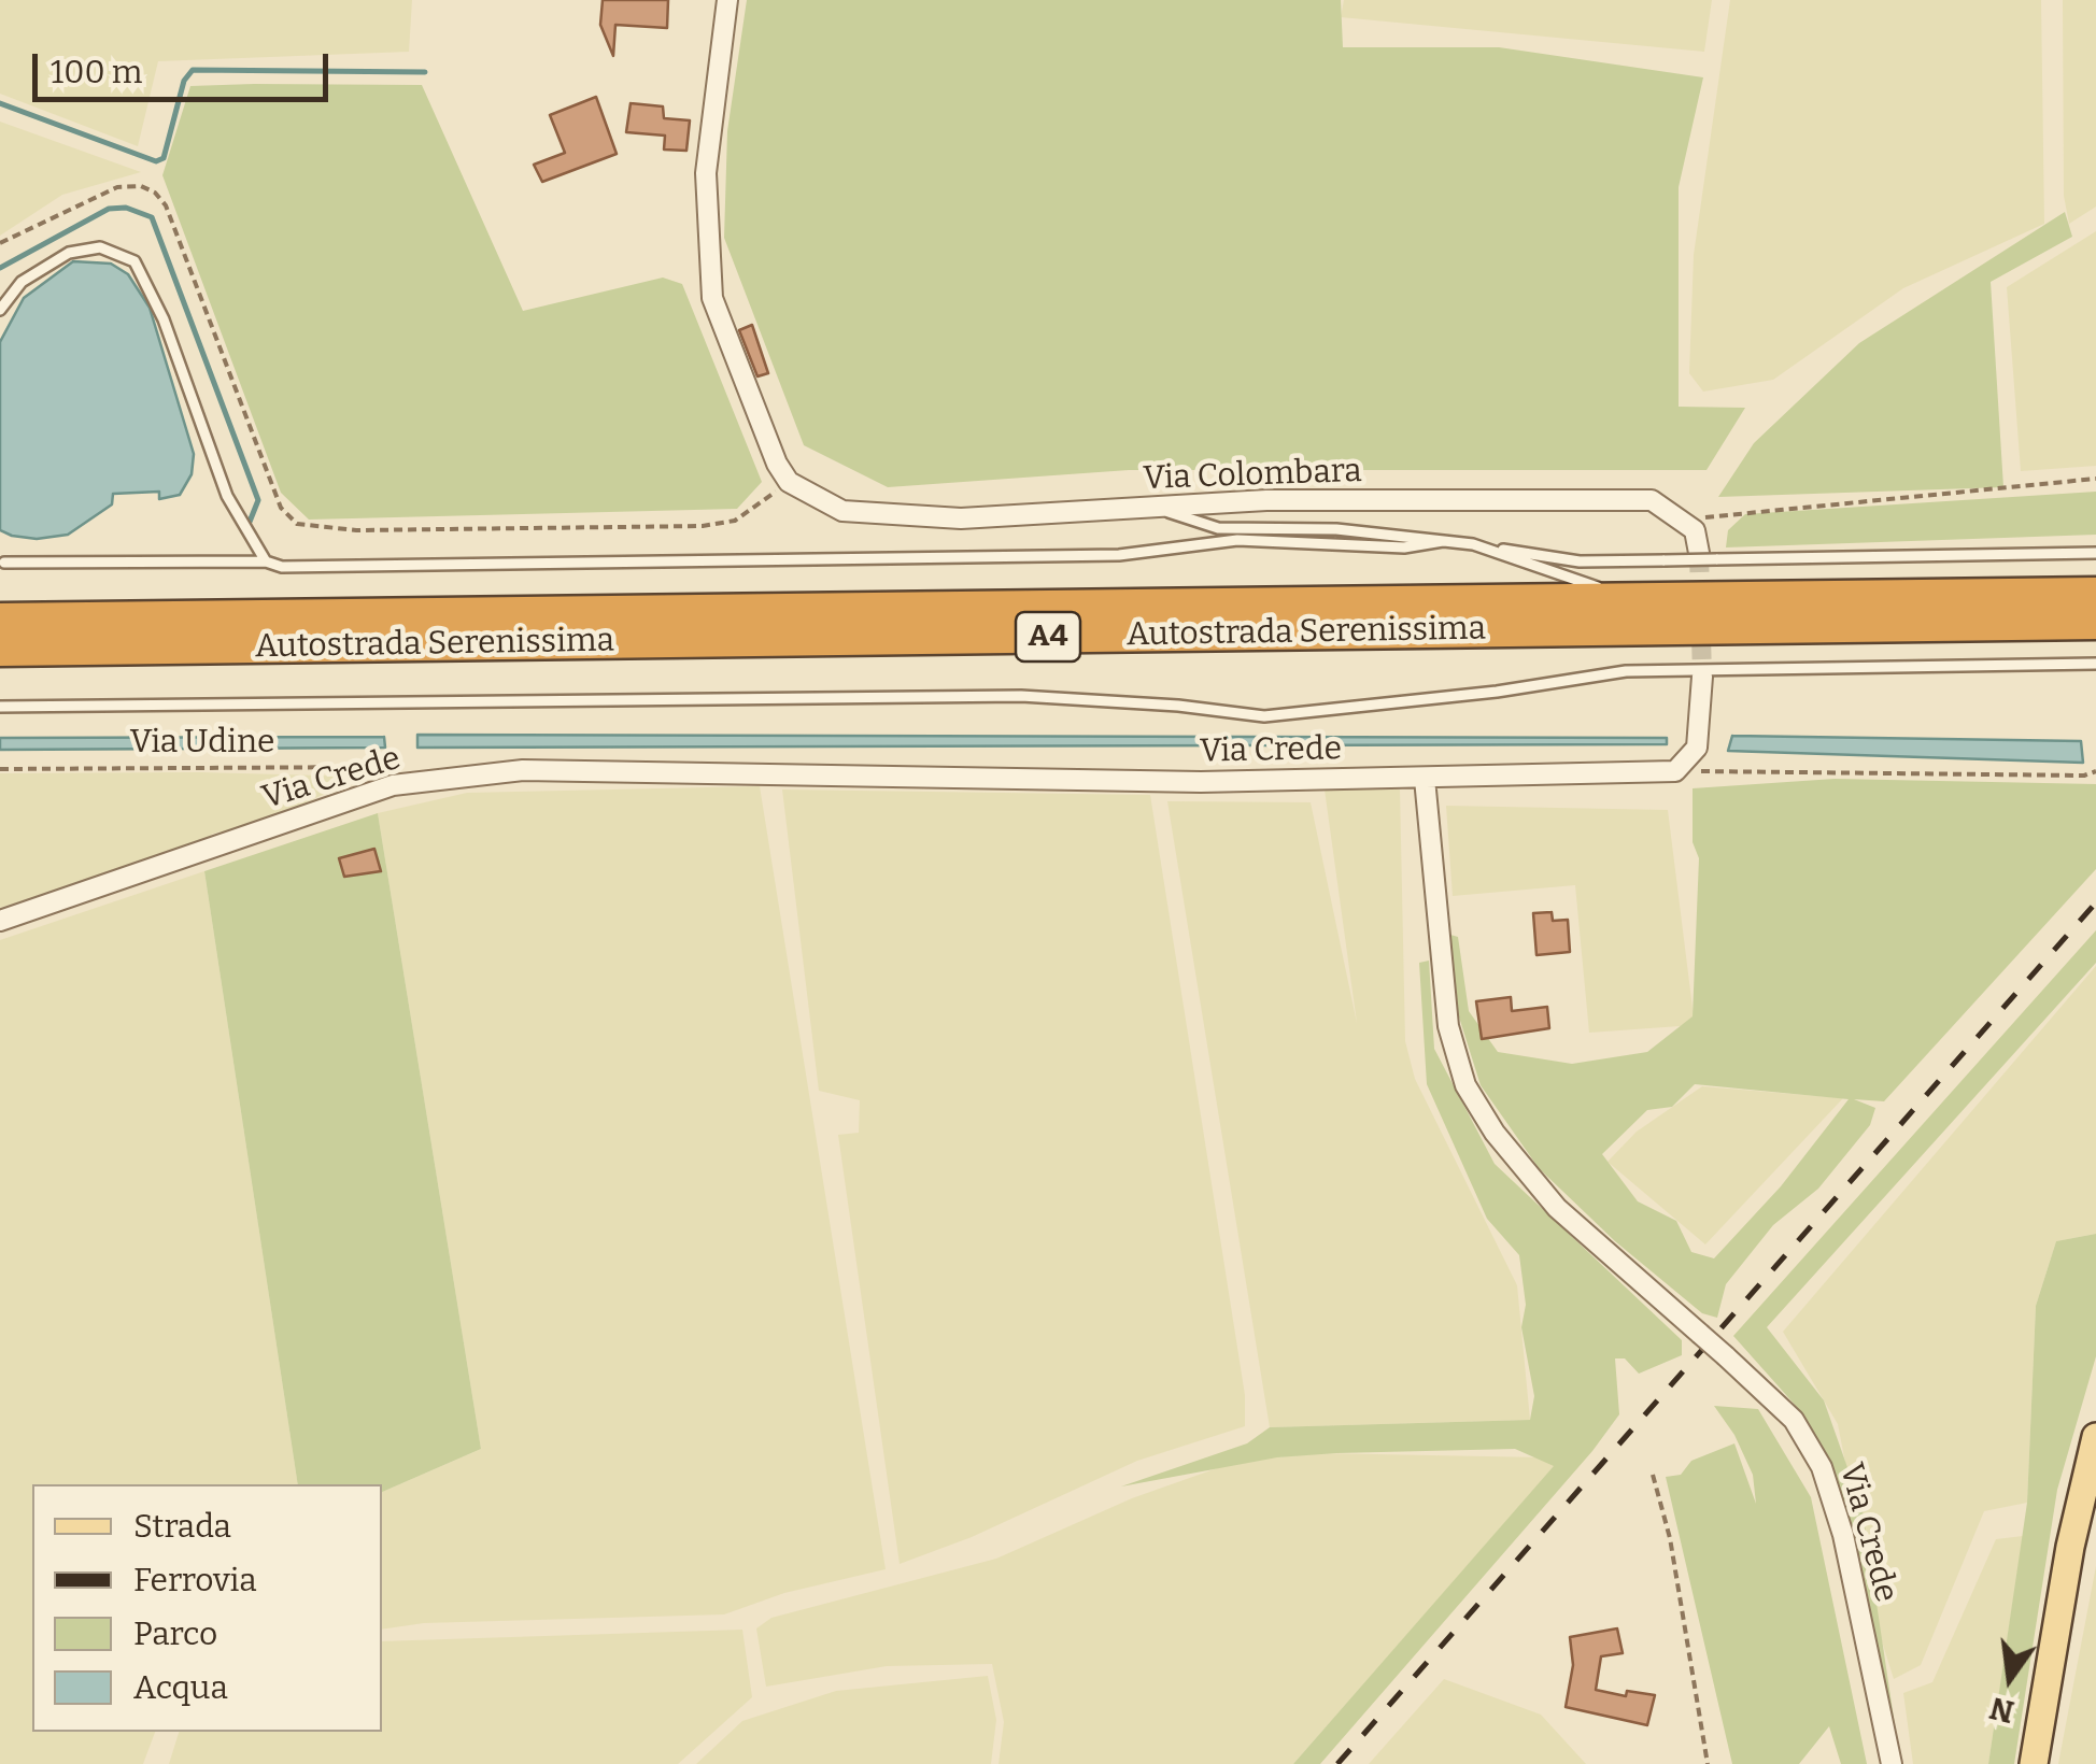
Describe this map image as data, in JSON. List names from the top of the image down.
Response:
{
  "streets": {
    "highway": ["Autostrada Serenissima", "A4"],
    "street": ["Via Colombara", "Via Crede"],
    "path": ["Via Udine"]
  },
  "crossings": [
    ["Via Udine", "Via Crede"]
  ],
  "legend": [
    "Strada",
    "Ferrovia",
    "Parco",
    "Acqua"
  ],
  "scale_bar": "100 m",
  "north": "bottom"
}
